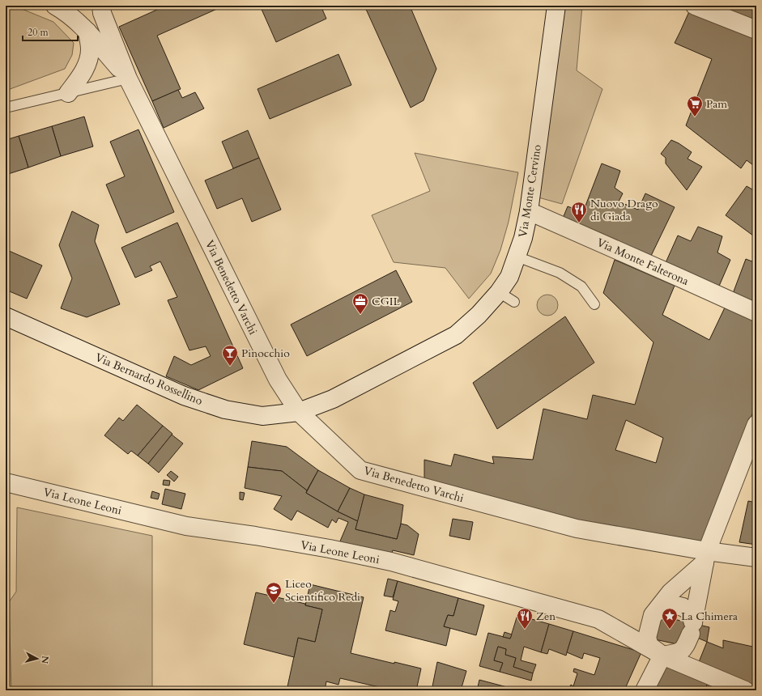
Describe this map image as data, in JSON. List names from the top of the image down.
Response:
{
  "streets": {
    "street": [
      "Via Monte Cervino",
      "Via Monte Falterona",
      "Via Benedetto Varchi",
      "Via Bernardo Rossellino",
      "Via Leone Leoni"
    ]
  },
  "crossings": [
    ["Via Monte Cervino", "Via Monte Falterona"],
    ["Via Monte Cervino", "Via Benedetto Varchi"],
    ["Via Monte Cervino", "Via Bernardo Rossellino"],
    ["Via Benedetto Varchi", "Via Bernardo Rossellino"]
  ],
  "places": {
    "supermarket": ["Pam"],
    "restaurant": ["Nuovo Drago di Giada", "Zen"],
    "office": ["CGIL"],
    "bar": ["Pinocchio"],
    "school or university": ["Liceo Scientifico Redi"],
    "place": ["La Chimera"]
  },
  "scale_bar": "20 m",
  "north": "right"
}
